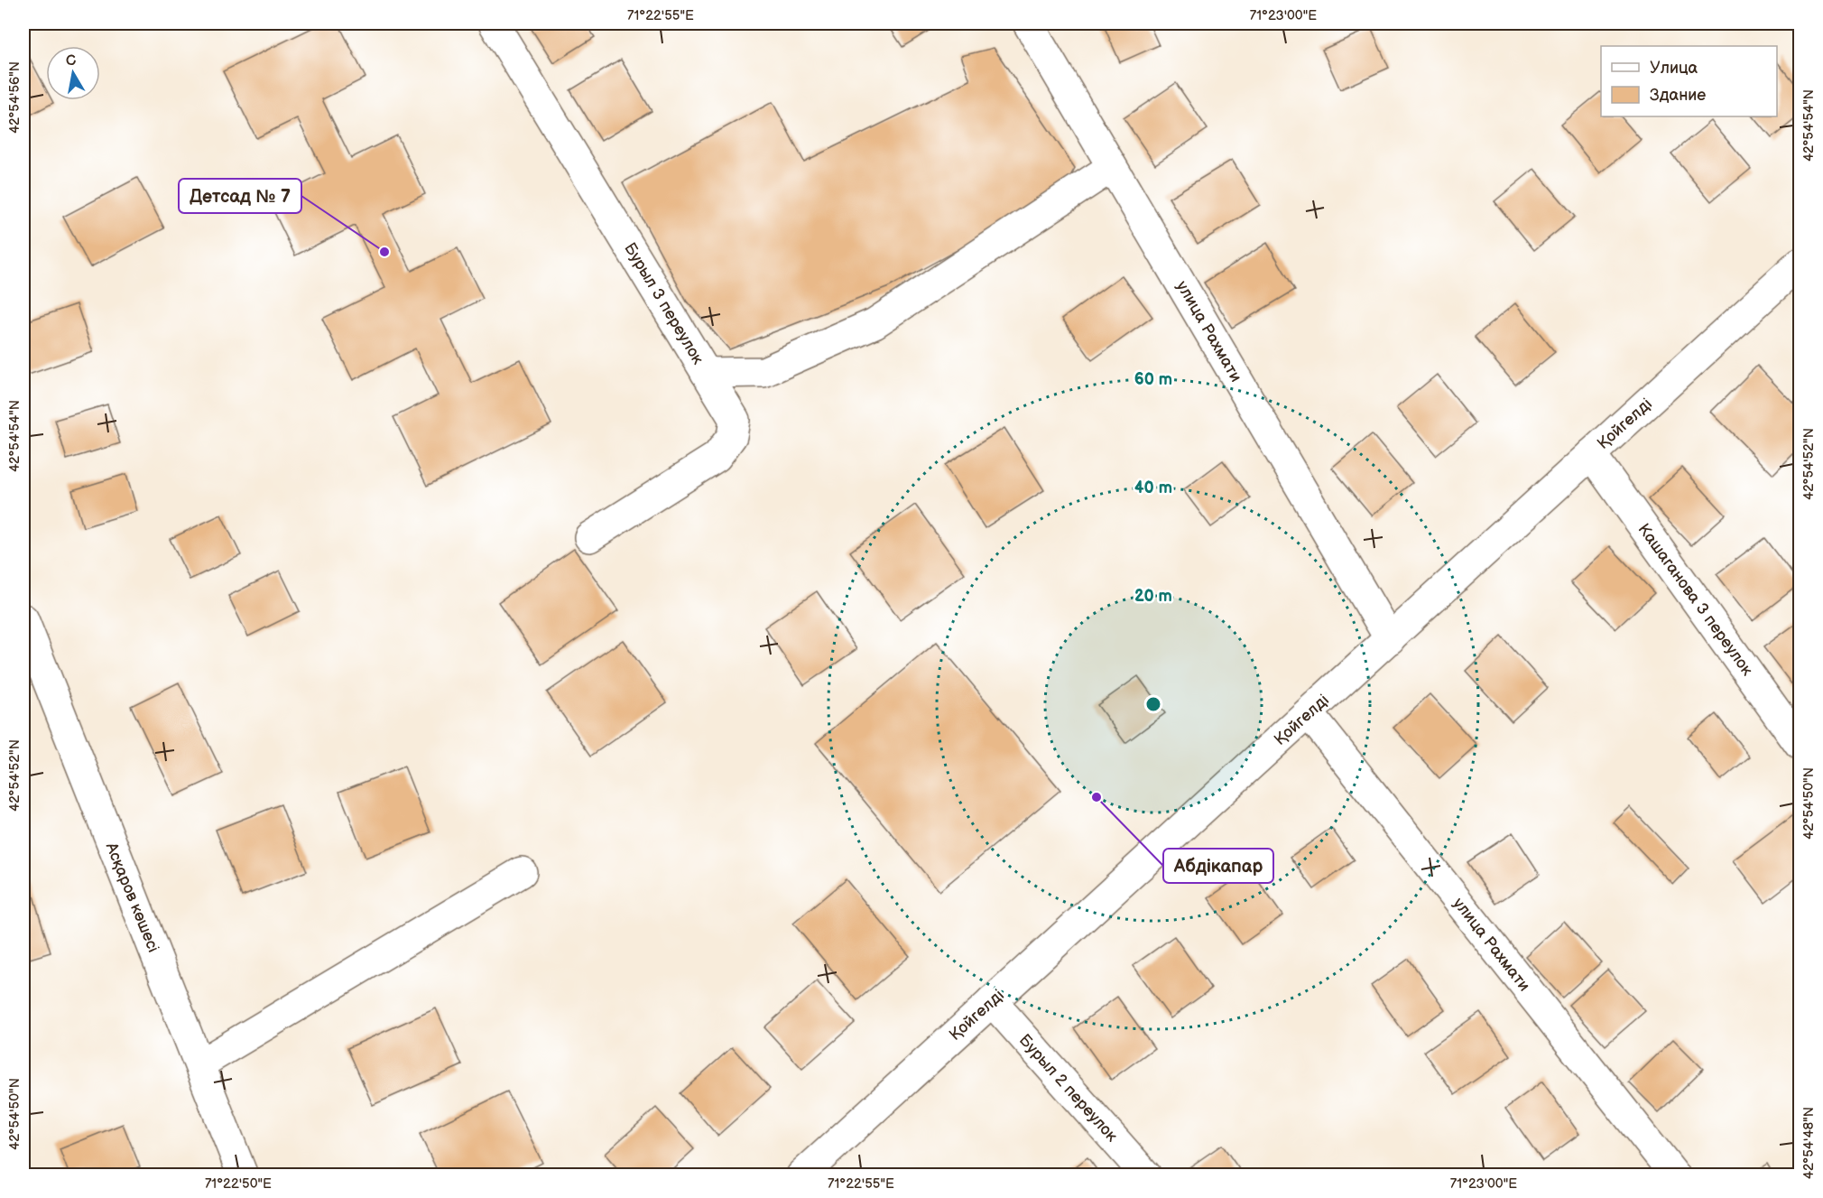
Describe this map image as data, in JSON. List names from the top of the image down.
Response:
{
  "streets": {
    "street": [
      "Бурыл 3 переулок",
      "улица Рахмати",
      "Қойгелді",
      "Кашаганова 3 переулок",
      "Асқаров көшесі",
      "Бурыл 2 переулок"
    ]
  },
  "crossings": [
    ["улица Рахмати", "Қойгелді"],
    ["Қойгелді", "Кашаганова 3 переулок"],
    ["Қойгелді", "Бурыл 2 переулок"]
  ],
  "places": ["Детсад № 7", "Абдiкапар"],
  "legend": ["Улица", "Здание"],
  "north": "top",
  "coordinates": [
    "71°22'55\"E",
    "71°23'00\"E",
    "42°54'56\"N",
    "42°54'54\"N",
    "42°54'52\"N",
    "42°54'50\"N",
    "42°54'48\"N",
    "71°22'50\"E"
  ],
  "rings": ["60 m", "40 m", "20 m"]
}
